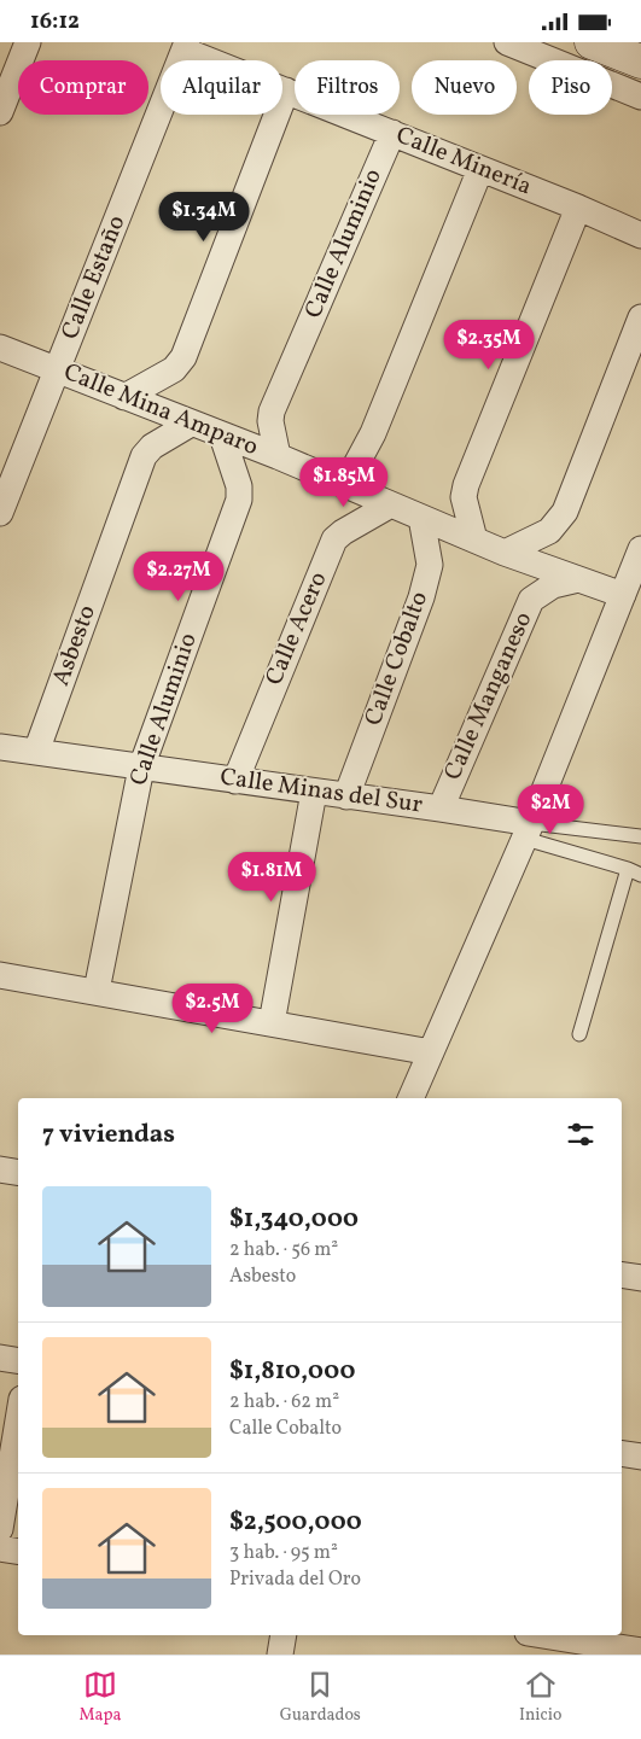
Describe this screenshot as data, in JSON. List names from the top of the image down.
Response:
{
  "streets": {
    "street": [
      "Calle Minería",
      "Calle Aluminio",
      "Calle Estaño",
      "Calle Mina Amparo",
      "Calle Acero",
      "Asbesto",
      "Calle Cobalto",
      "Calle Manganeso",
      "Calle Minas del Sur"
    ]
  },
  "crossings": [
    ["Calle Minería", "Calle Aluminio"],
    ["Calle Minería", "Calle Estaño"],
    ["Calle Aluminio", "Calle Mina Amparo"],
    ["Calle Aluminio", "Calle Minas del Sur"],
    ["Calle Estaño", "Calle Mina Amparo"],
    ["Calle Mina Amparo", "Calle Acero"],
    ["Calle Mina Amparo", "Asbesto"],
    ["Calle Mina Amparo", "Calle Cobalto"],
    ["Calle Mina Amparo", "Calle Manganeso"],
    ["Calle Acero", "Calle Minas del Sur"],
    ["Asbesto", "Calle Minas del Sur"],
    ["Calle Cobalto", "Calle Minas del Sur"],
    ["Calle Manganeso", "Calle Minas del Sur"]
  ],
  "page": {
    "status": "16:12",
    "chip": [
      "Comprar",
      "Alquilar",
      "Filtros",
      "Nuevo",
      "Piso"
    ],
    "price": [
      "$1.34M",
      "$2.35M",
      "$1.85M",
      "$2.27M",
      "$2M",
      "$1.81M",
      "$2.5M"
    ],
    "heading": "7 viviendas",
    "list": [
      {
        "name": "$1,340,000",
        "note": "2 hab. · 56 m² · Asbesto"
      },
      {
        "name": "$1,810,000",
        "note": "2 hab. · 62 m² · Calle Cobalto"
      },
      {
        "name": "$2,500,000",
        "note": "3 hab. · 95 m² · Privada del Oro"
      }
    ],
    "tabs": ["Mapa", "Guardados", "Inicio"]
  }
}
